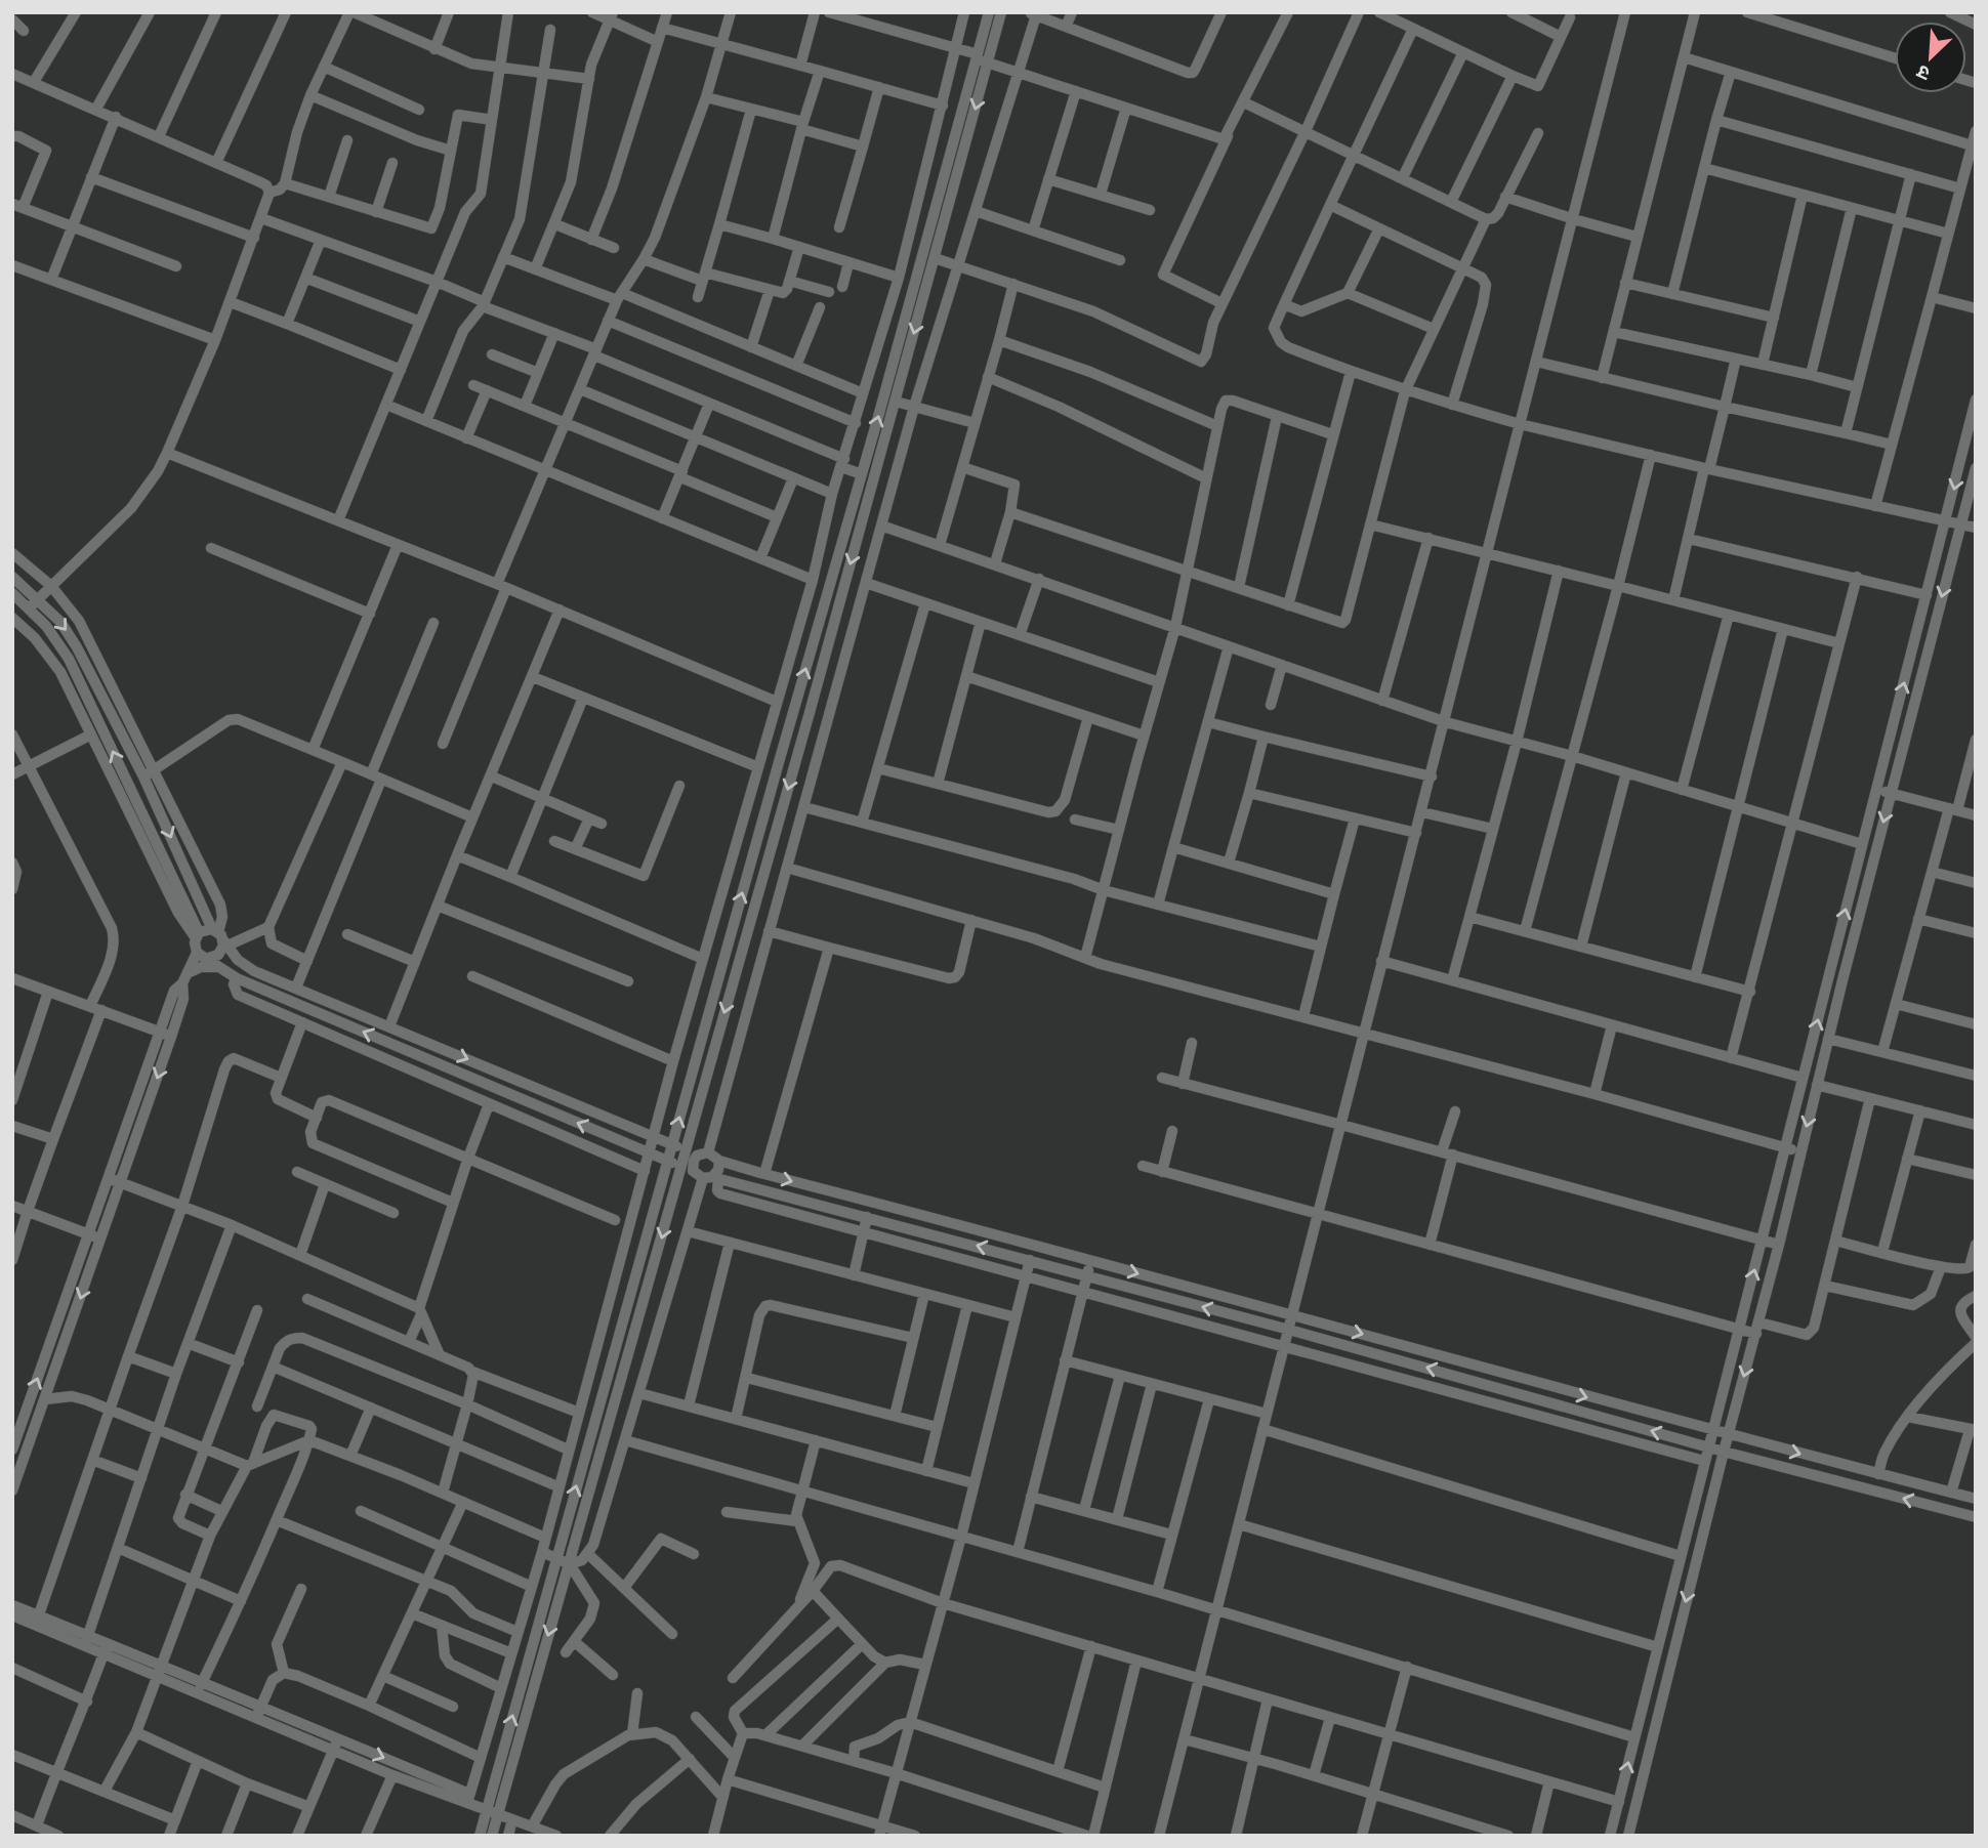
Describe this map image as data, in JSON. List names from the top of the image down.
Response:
{
  "north": "bottom left"
}
